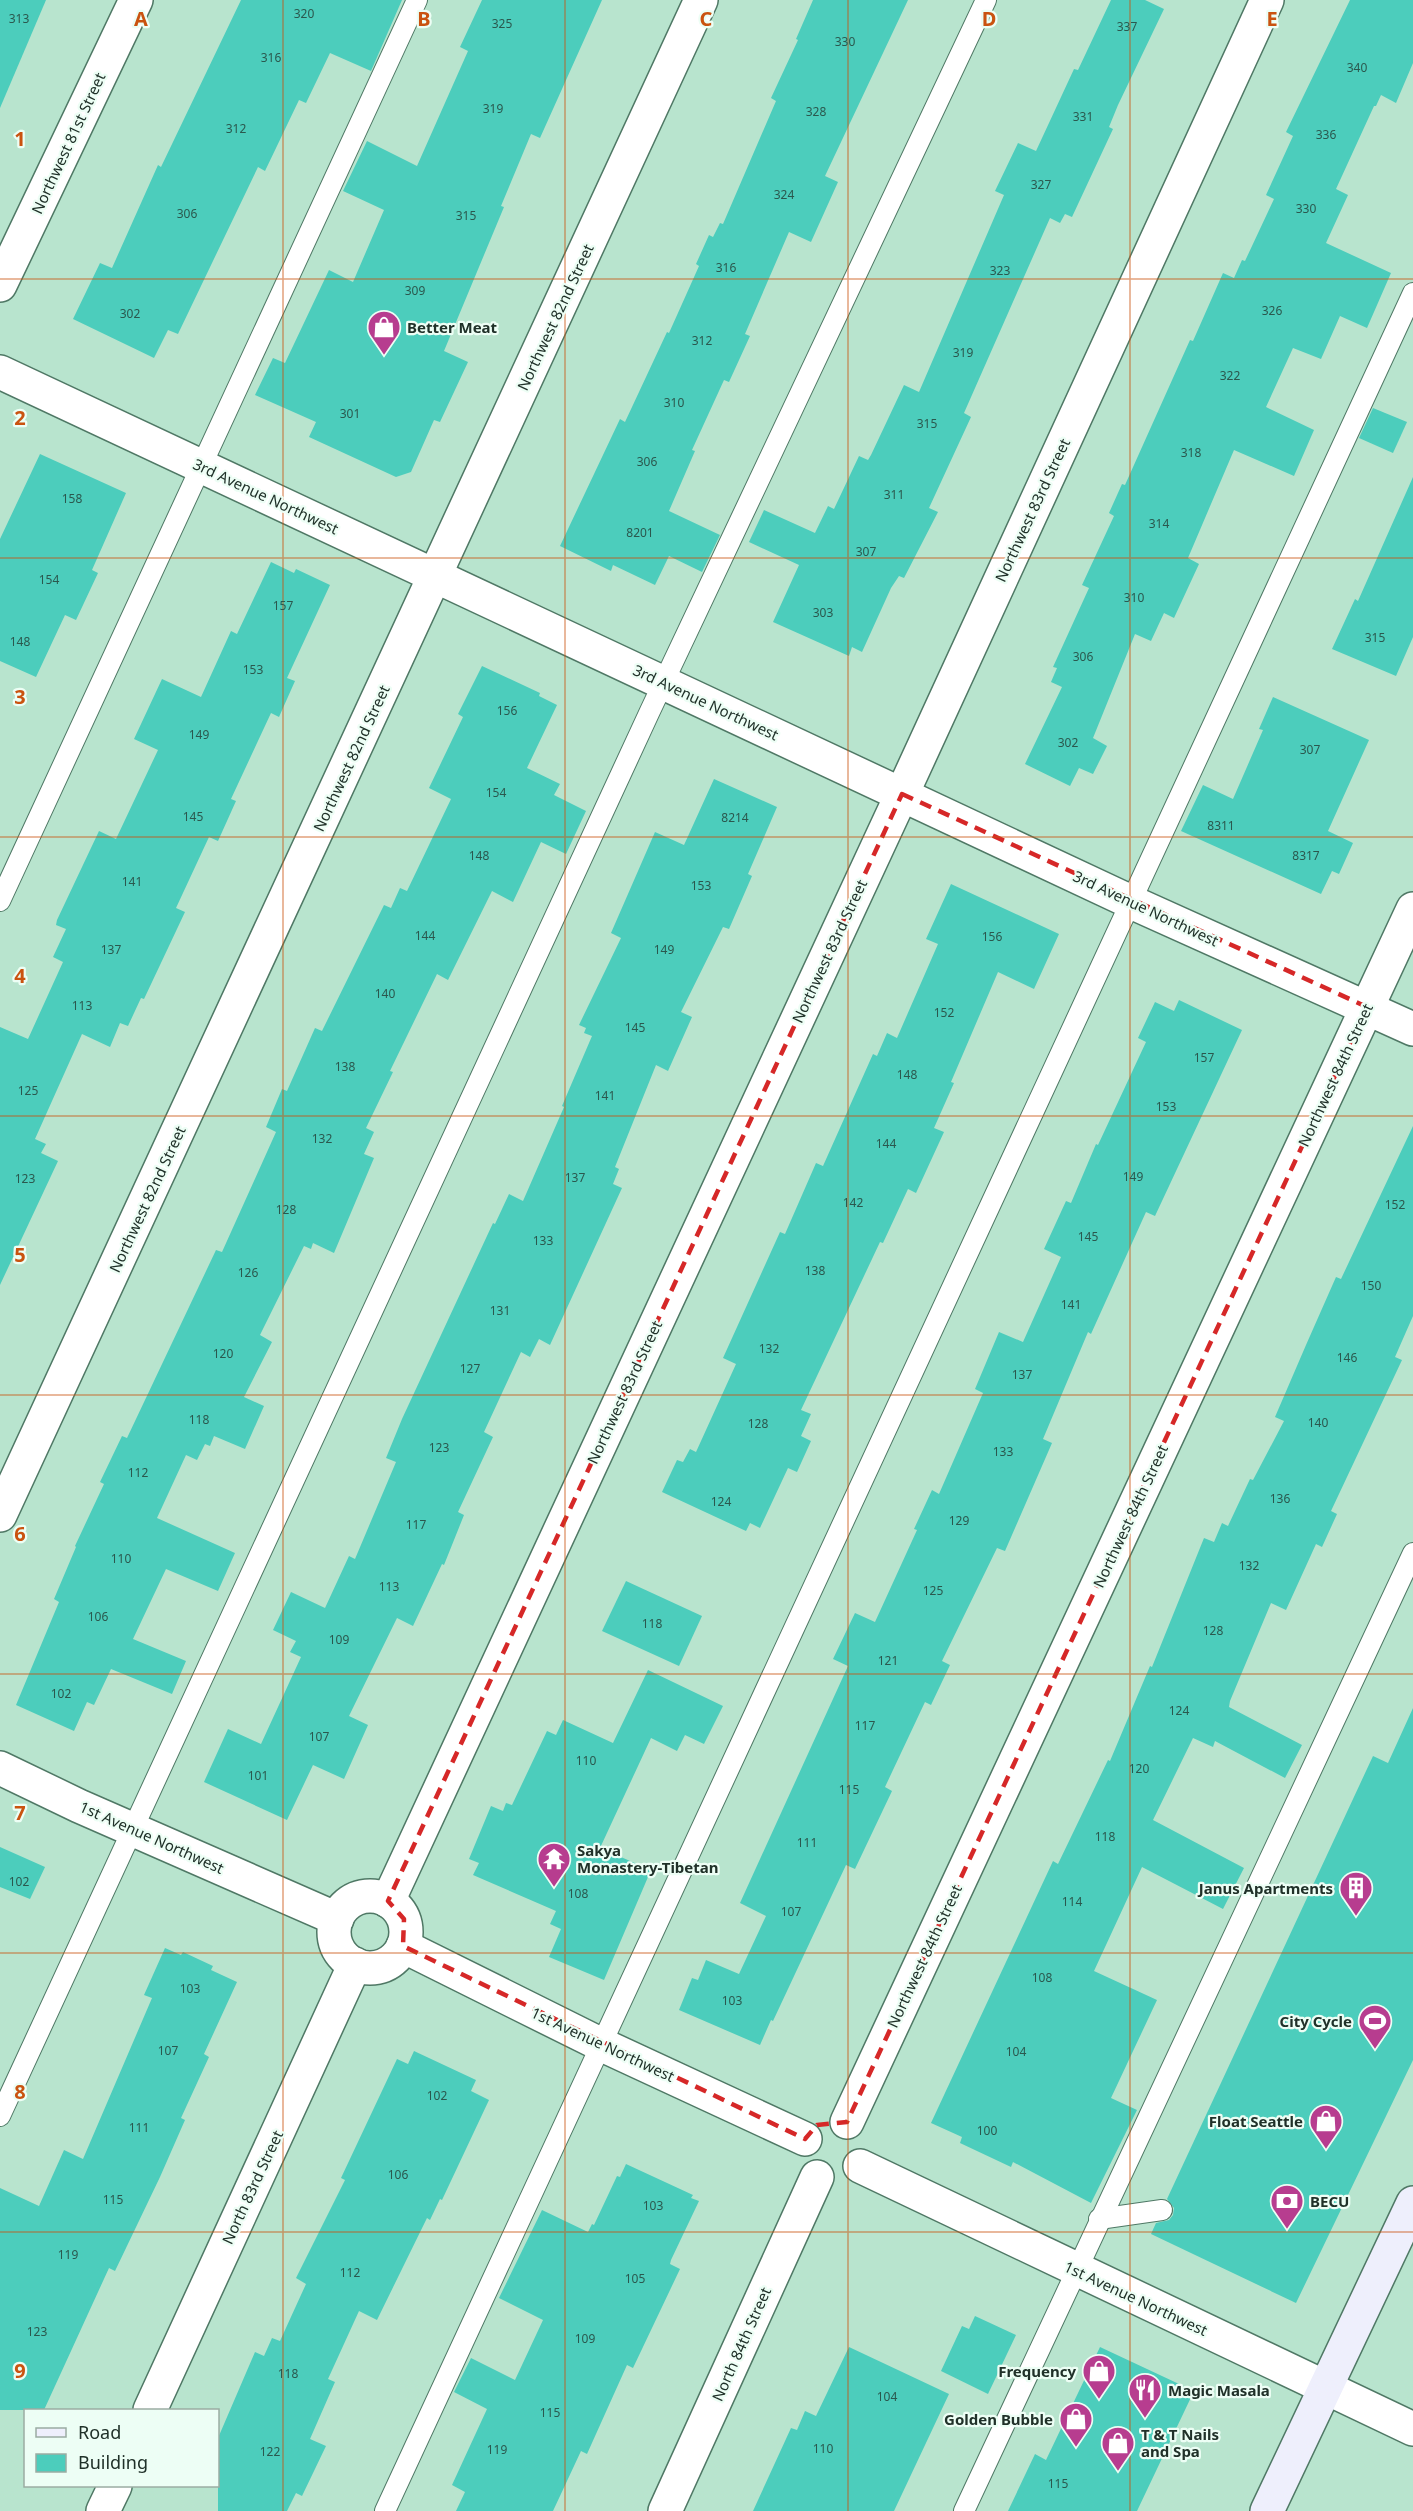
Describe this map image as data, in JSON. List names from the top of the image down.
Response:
{
  "streets": {
    "street": [
      "Northwest 81st Street",
      "Northwest 82nd Street",
      "3rd Avenue Northwest",
      "Northwest 83rd Street",
      "Northwest 84th Street",
      "1st Avenue Northwest",
      "North 83rd Street",
      "North 84th Street"
    ]
  },
  "crossings": [
    ["Northwest 82nd Street", "3rd Avenue Northwest"],
    ["3rd Avenue Northwest", "Northwest 83rd Street"],
    ["3rd Avenue Northwest", "Northwest 84th Street"],
    ["Northwest 83rd Street", "1st Avenue Northwest"],
    ["Northwest 83rd Street", "North 83rd Street"],
    ["Northwest 84th Street", "1st Avenue Northwest"],
    ["Northwest 84th Street", "North 84th Street"],
    ["1st Avenue Northwest", "North 83rd Street"],
    ["1st Avenue Northwest", "North 84th Street"]
  ],
  "places": {
    "shop": [
      "Better Meat",
      "Float Seattle",
      "Frequency",
      "Golden Bubble",
      "T & T Nails and Spa"
    ],
    "temple": ["Sakya Monastery-Tibetan"],
    "building": ["Janus Apartments"],
    "sports": ["City Cycle"],
    "bank": ["BECU"],
    "restaurant": ["Magic Masala"]
  },
  "house_numbers": [
    "320",
    "313",
    "325",
    "337",
    "330",
    "316",
    "340",
    "319",
    "328",
    "331",
    "312",
    "336",
    "327",
    "324",
    "330",
    "306",
    "315",
    "316",
    "323",
    "309",
    "326",
    "302",
    "312",
    "319",
    "322",
    "310",
    "301",
    "315",
    "318",
    "306",
    "311",
    "158",
    "314",
    "8201",
    "307",
    "154",
    "310",
    "157",
    "303",
    "315",
    "148",
    "306",
    "153",
    "156",
    "149",
    "302",
    "307",
    "154",
    "145",
    "8214",
    "8311",
    "148",
    "8317",
    "141",
    "153",
    "144",
    "156",
    "137",
    "149",
    "140",
    "113",
    "152",
    "145",
    "157",
    "138",
    "148",
    "125",
    "141",
    "153",
    "132",
    "144",
    "149",
    "137",
    "123",
    "142",
    "152",
    "128",
    "145",
    "133",
    "138",
    "126",
    "150",
    "141",
    "131",
    "132",
    "120",
    "146",
    "127",
    "137",
    "118",
    "140",
    "128",
    "123",
    "133",
    "112",
    "136",
    "124",
    "129",
    "117",
    "110",
    "132",
    "113",
    "125",
    "106",
    "118",
    "128",
    "109",
    "121",
    "102",
    "124",
    "117",
    "107",
    "110",
    "120",
    "101",
    "115",
    "118",
    "111",
    "102",
    "108",
    "114",
    "107",
    "108",
    "103",
    "103",
    "107",
    "104",
    "102",
    "111",
    "100",
    "106",
    "115",
    "103",
    "119",
    "112",
    "105",
    "123",
    "109",
    "118",
    "104",
    "115",
    "110",
    "119",
    "122",
    "115"
  ],
  "legend": ["Road", "Building"],
  "grid": {
    "columns": [
      "A",
      "B",
      "C",
      "D",
      "E"
    ],
    "rows": [
      "1",
      "2",
      "3",
      "4",
      "5",
      "6",
      "7",
      "8",
      "9"
    ]
  }
}
